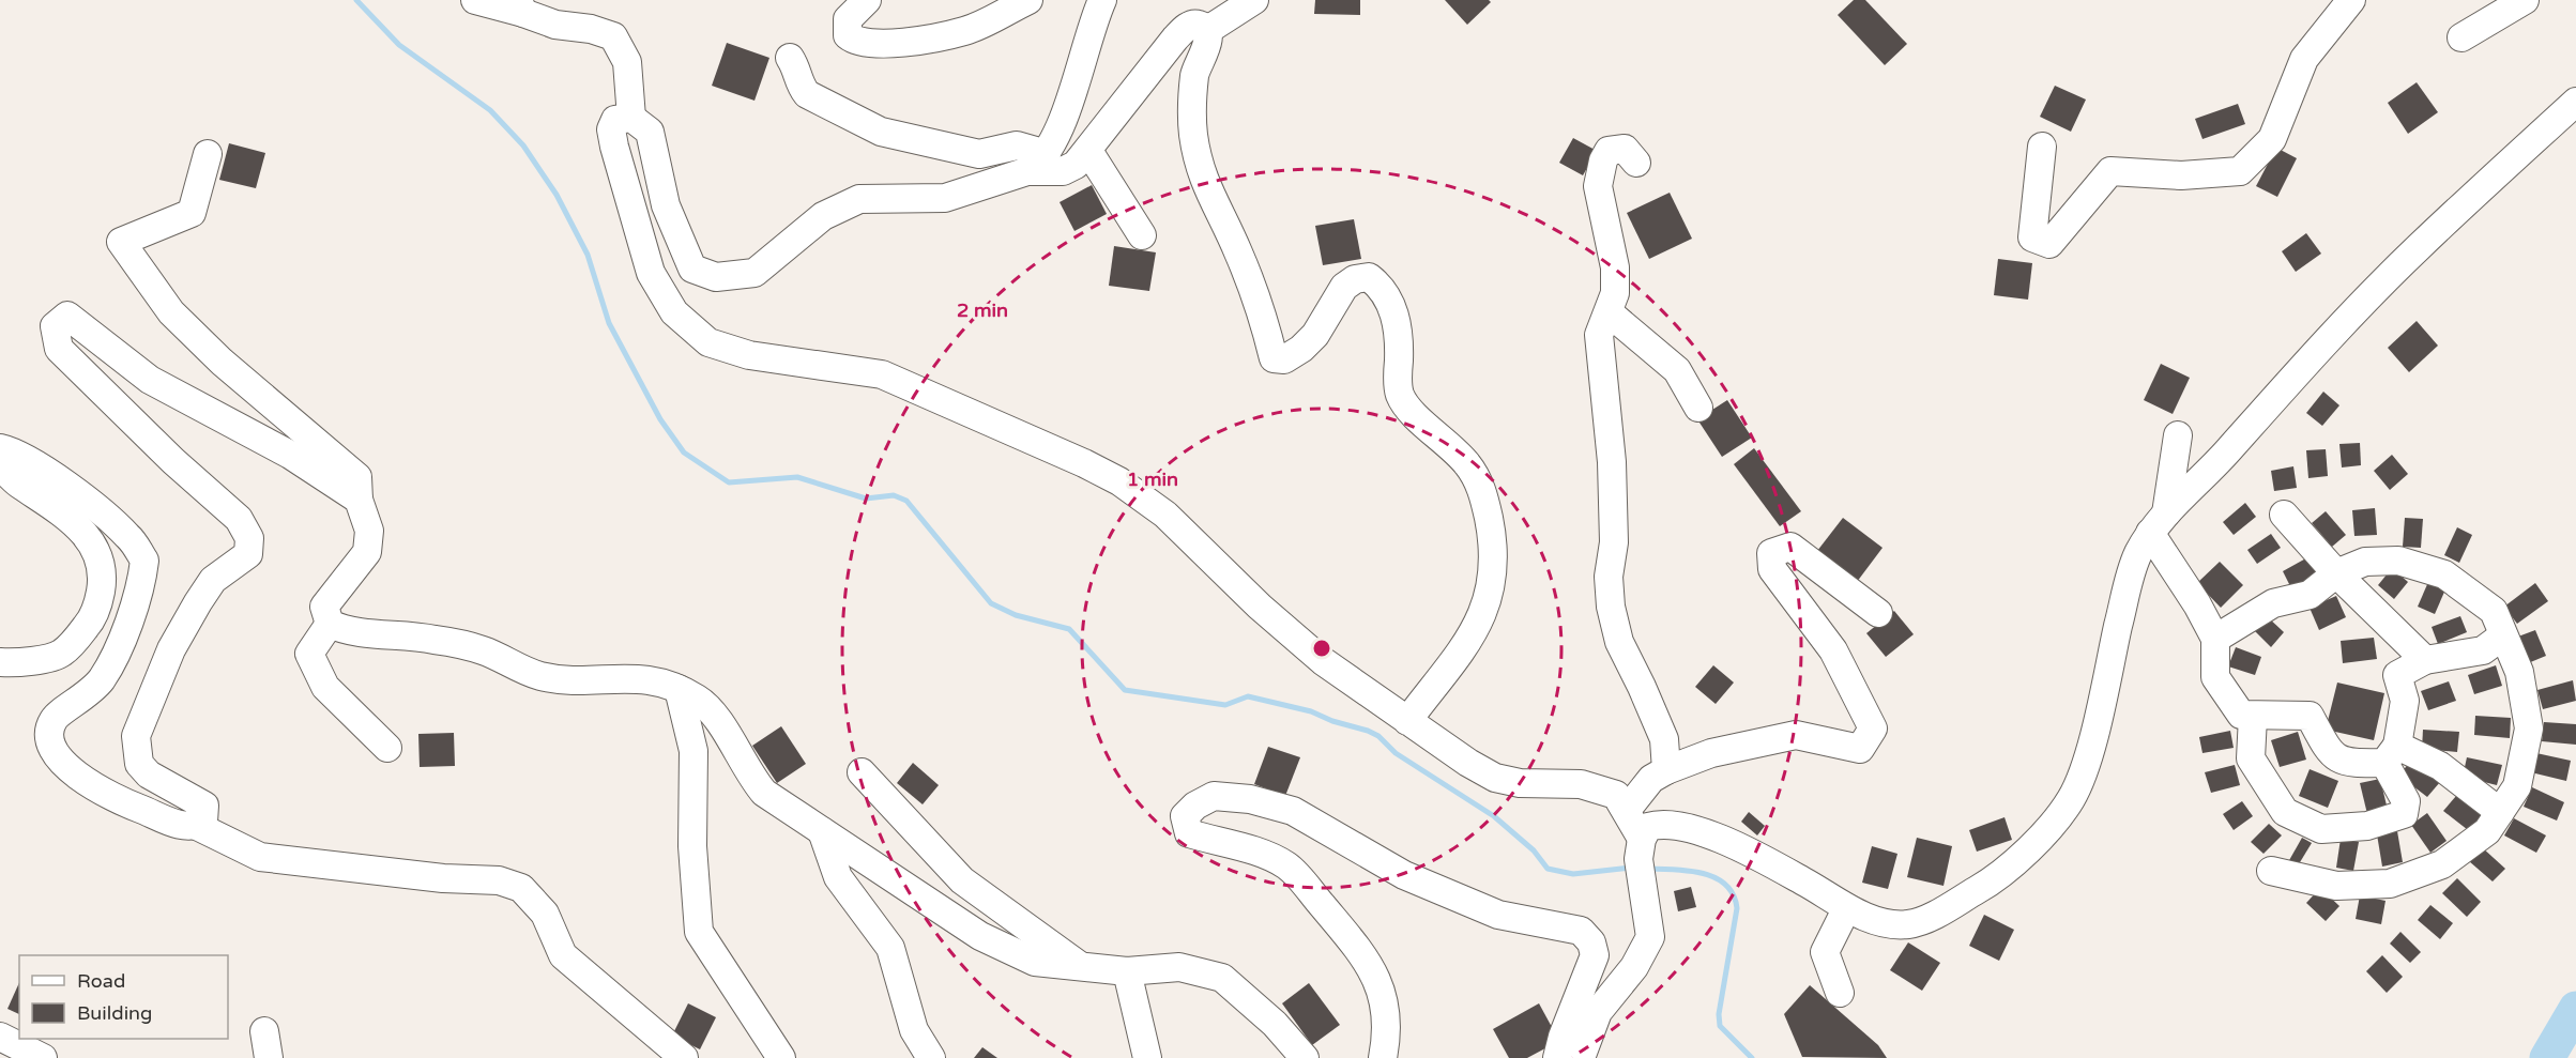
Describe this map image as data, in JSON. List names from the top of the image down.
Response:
{
  "legend": ["Road", "Building"],
  "rings": ["2 min", "1 min"]
}
